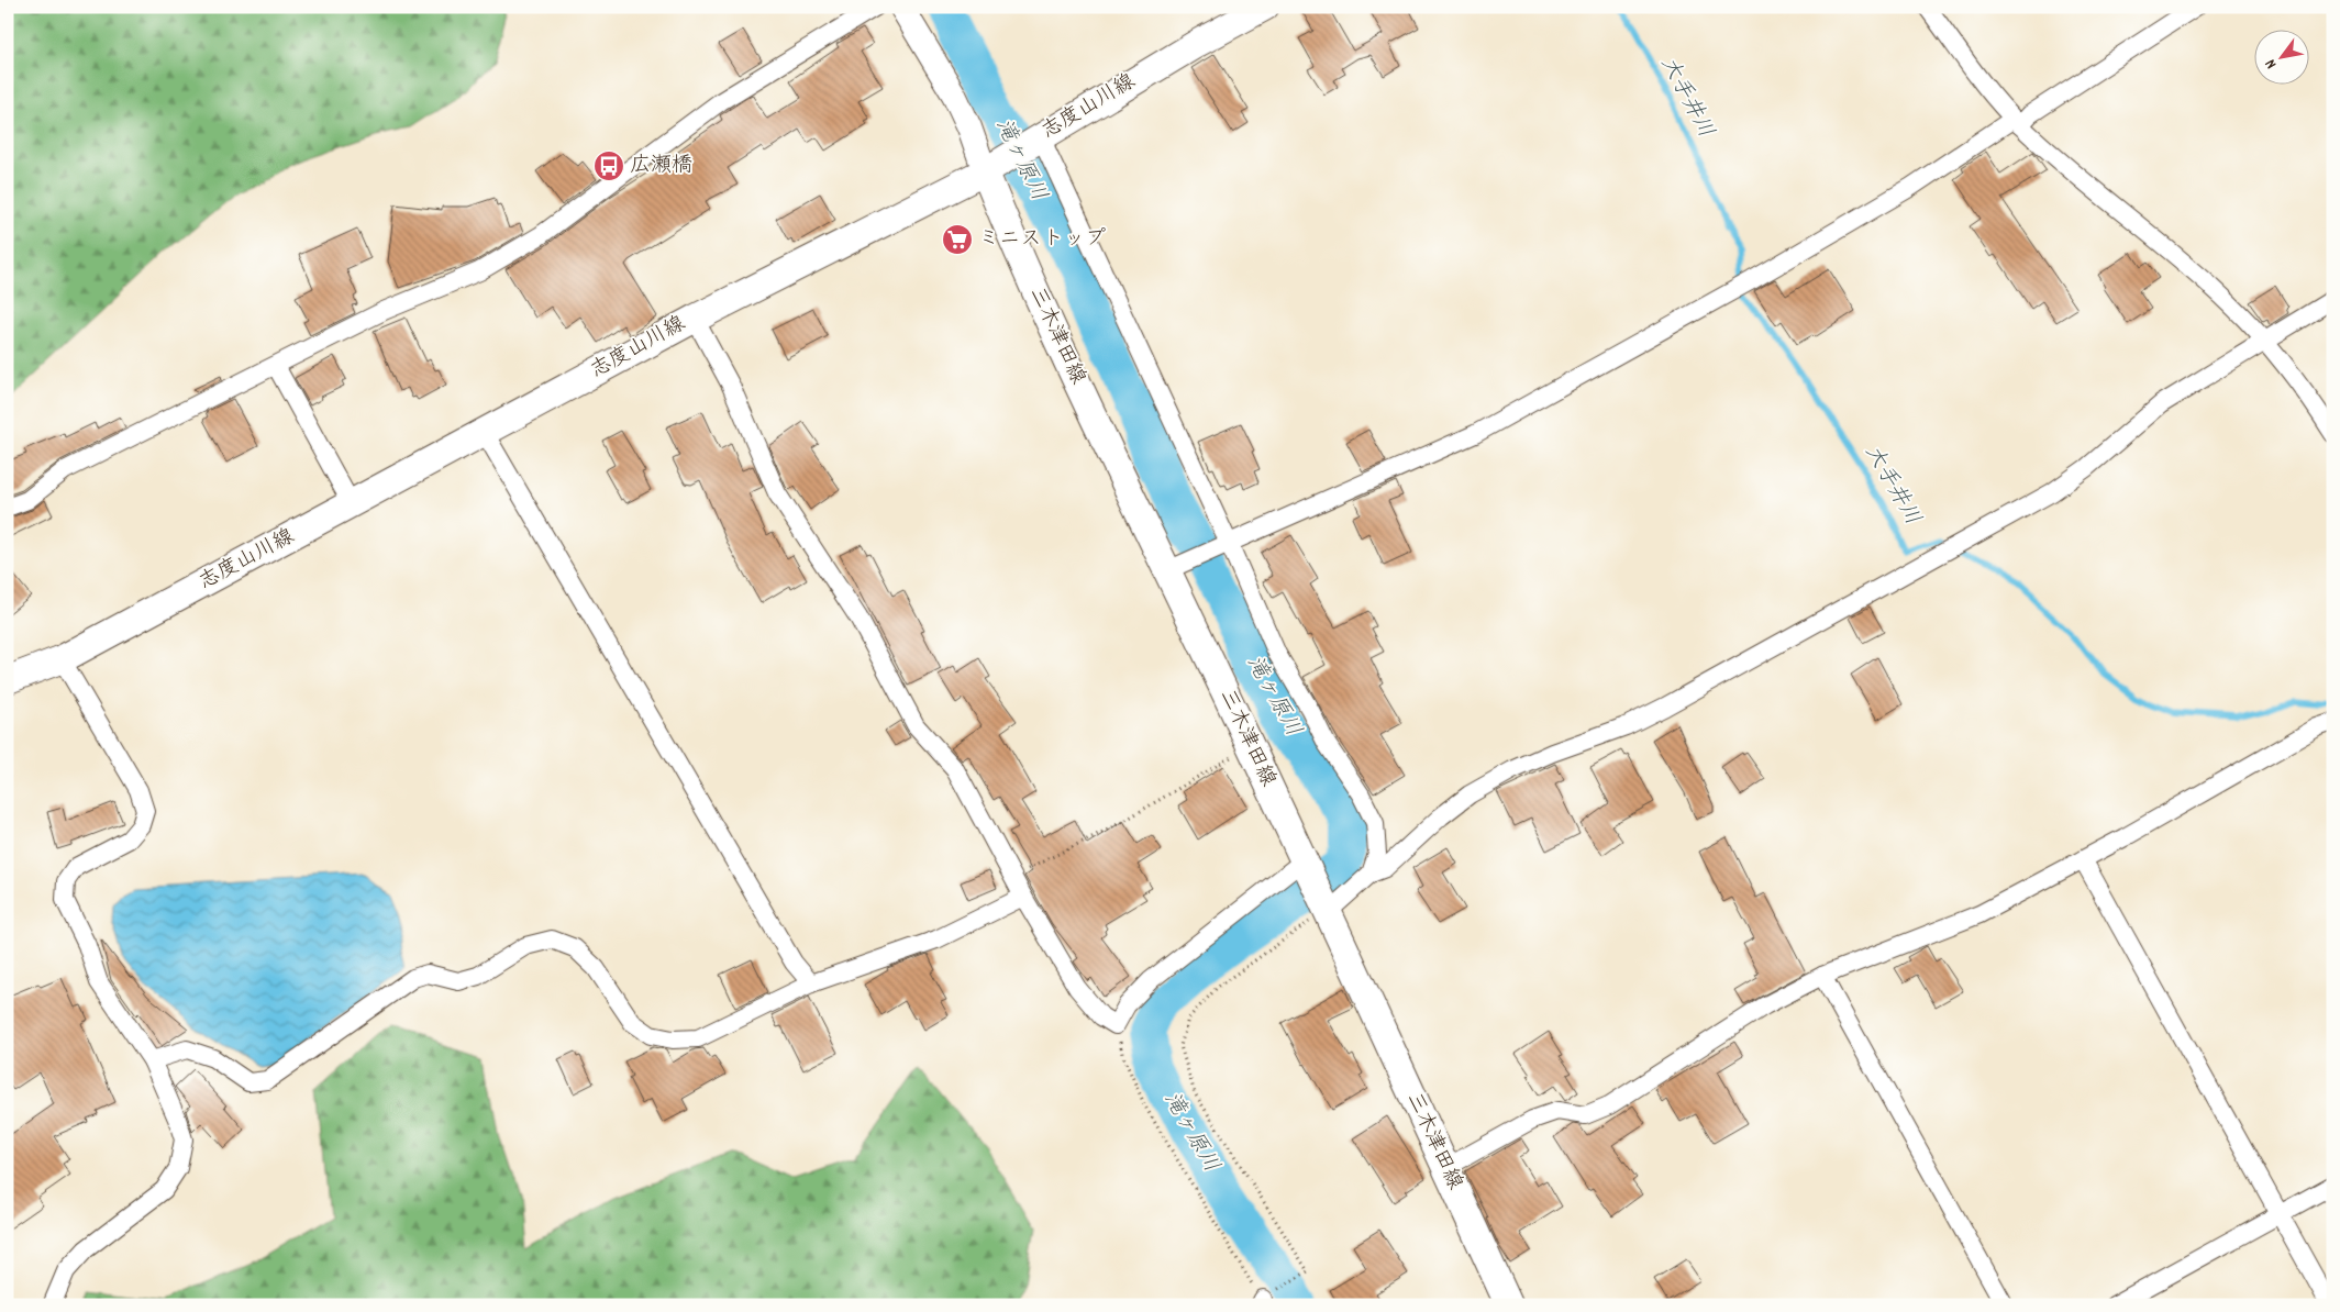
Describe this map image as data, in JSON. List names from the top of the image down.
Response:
{
  "streets": {
    "main road": ["志度山川線", "三木津田線"]
  },
  "crossings": [
    ["志度山川線", "三木津田線"]
  ],
  "water": ["大手井川", "滝ヶ原川"],
  "places": {
    "bus stop": ["広瀬橋"],
    "supermarket": ["ミニストップ"]
  },
  "north": "bottom left"
}
